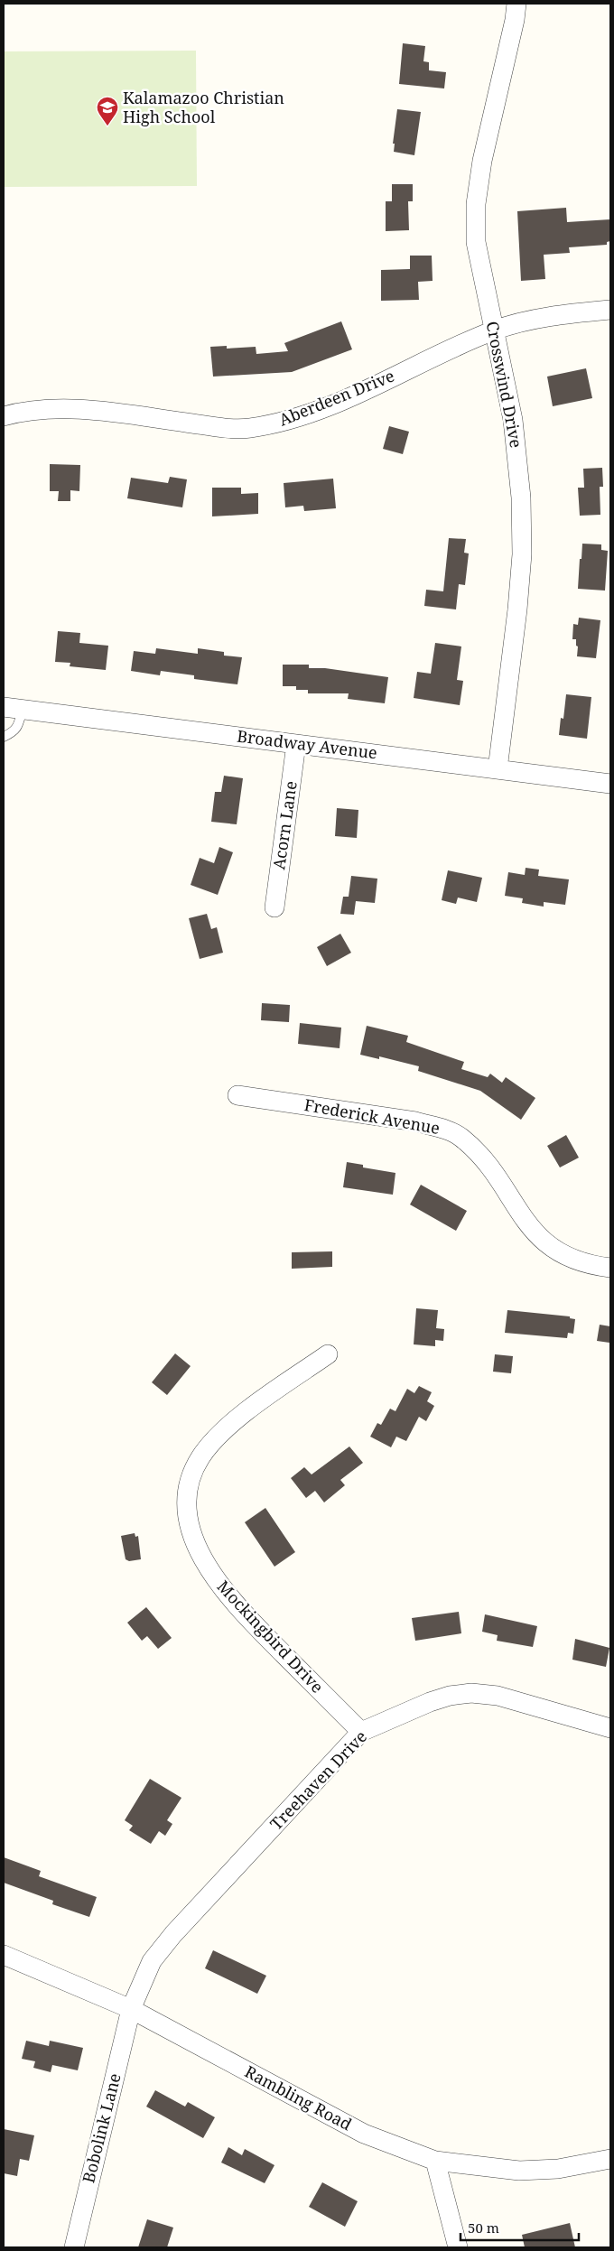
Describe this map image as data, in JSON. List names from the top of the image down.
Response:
{
  "streets": {
    "street": [
      "Crosswind Drive",
      "Aberdeen Drive",
      "Broadway Avenue",
      "Acorn Lane",
      "Frederick Avenue",
      "Mockingbird Drive",
      "Treehaven Drive",
      "Rambling Road",
      "Bobolink Lane"
    ]
  },
  "crossings": [
    ["Crosswind Drive", "Aberdeen Drive"],
    ["Crosswind Drive", "Broadway Avenue"],
    ["Broadway Avenue", "Acorn Lane"],
    ["Mockingbird Drive", "Treehaven Drive"],
    ["Treehaven Drive", "Rambling Road"],
    ["Treehaven Drive", "Bobolink Lane"],
    ["Rambling Road", "Bobolink Lane"]
  ],
  "places": {
    "school or university": ["Kalamazoo Christian High School"]
  },
  "scale_bar": "50 m"
}
